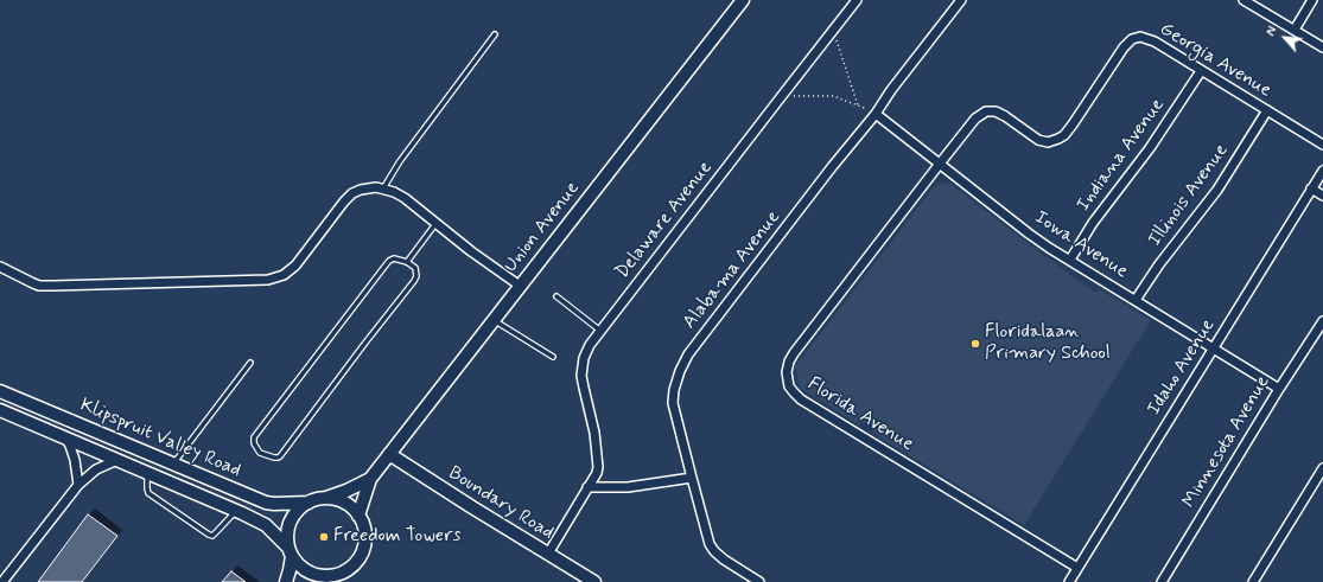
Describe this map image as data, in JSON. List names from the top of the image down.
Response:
{
  "streets": {
    "street": [
      "Georgia Avenue",
      "Indiana Avenue",
      "Illinois Avenue",
      "Delaware Avenue",
      "Union Avenue",
      "Iowa Avenue",
      "Alabama Avenue",
      "Idaho Avenue",
      "Florida Avenue",
      "Klipspruit Valley Road",
      "Minnesota Avenue",
      "Boundary Road"
    ]
  },
  "crossings": [
    ["Georgia Avenue", "Indiana Avenue"],
    ["Georgia Avenue", "Illinois Avenue"],
    ["Georgia Avenue", "Iowa Avenue"],
    ["Georgia Avenue", "Florida Avenue"],
    ["Indiana Avenue", "Iowa Avenue"],
    ["Illinois Avenue", "Iowa Avenue"],
    ["Delaware Avenue", "Boundary Road"],
    ["Union Avenue", "Klipspruit Valley Road"],
    ["Union Avenue", "Boundary Road"],
    ["Iowa Avenue", "Alabama Avenue"],
    ["Iowa Avenue", "Idaho Avenue"],
    ["Iowa Avenue", "Florida Avenue"],
    ["Iowa Avenue", "Minnesota Avenue"],
    ["Idaho Avenue", "Florida Avenue"]
  ],
  "places": ["Floridalaan Primary School", "Freedom Towers"],
  "north": "top left"
}
